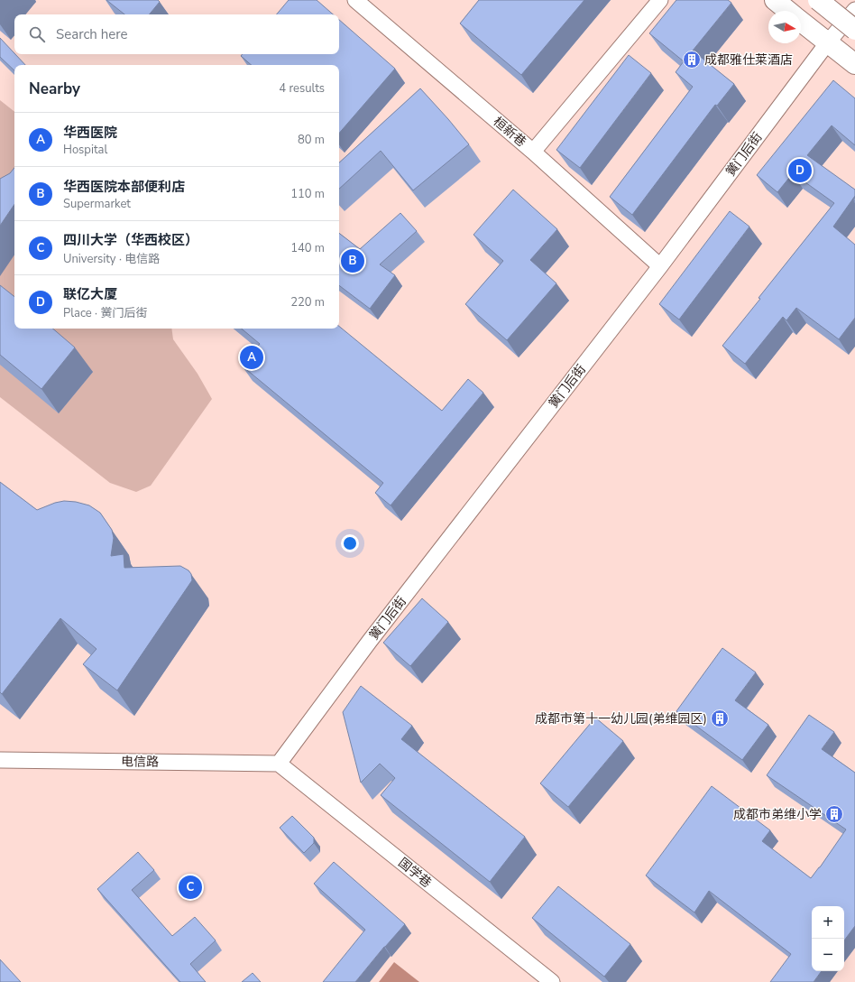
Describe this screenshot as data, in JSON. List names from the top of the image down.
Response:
{
  "streets": {
    "street": [
      "桓新巷",
      "黉门后街",
      "电信路",
      "国学巷"
    ]
  },
  "crossings": [
    ["桓新巷", "黉门后街"],
    ["黉门后街", "电信路"],
    ["黉门后街", "国学巷"],
    ["电信路", "国学巷"]
  ],
  "places": {
    "building": ["成都雅仕莱酒店", "成都市第十一幼儿园(弟维园区)", "成都市弟维小学"]
  },
  "north": "right",
  "page": {
    "search": "Search here",
    "heading": ["Nearby", "4 results"],
    "list": [
      {
        "mark": "A",
        "name": "华西医院",
        "note": "Hospital",
        "value": "80 m"
      },
      {
        "mark": "B",
        "name": "华西医院本部便利店",
        "note": "Supermarket",
        "value": "110 m"
      },
      {
        "mark": "C",
        "name": "四川大学（华西校区）",
        "note": "University · 电信路",
        "value": "140 m"
      },
      {
        "mark": "D",
        "name": "联亿大厦",
        "note": "Place · 黉门后街",
        "value": "220 m"
      }
    ],
    "pins": [
      "D",
      "B",
      "A",
      "C"
    ],
    "map_buttons": ["+", "−"]
  }
}
